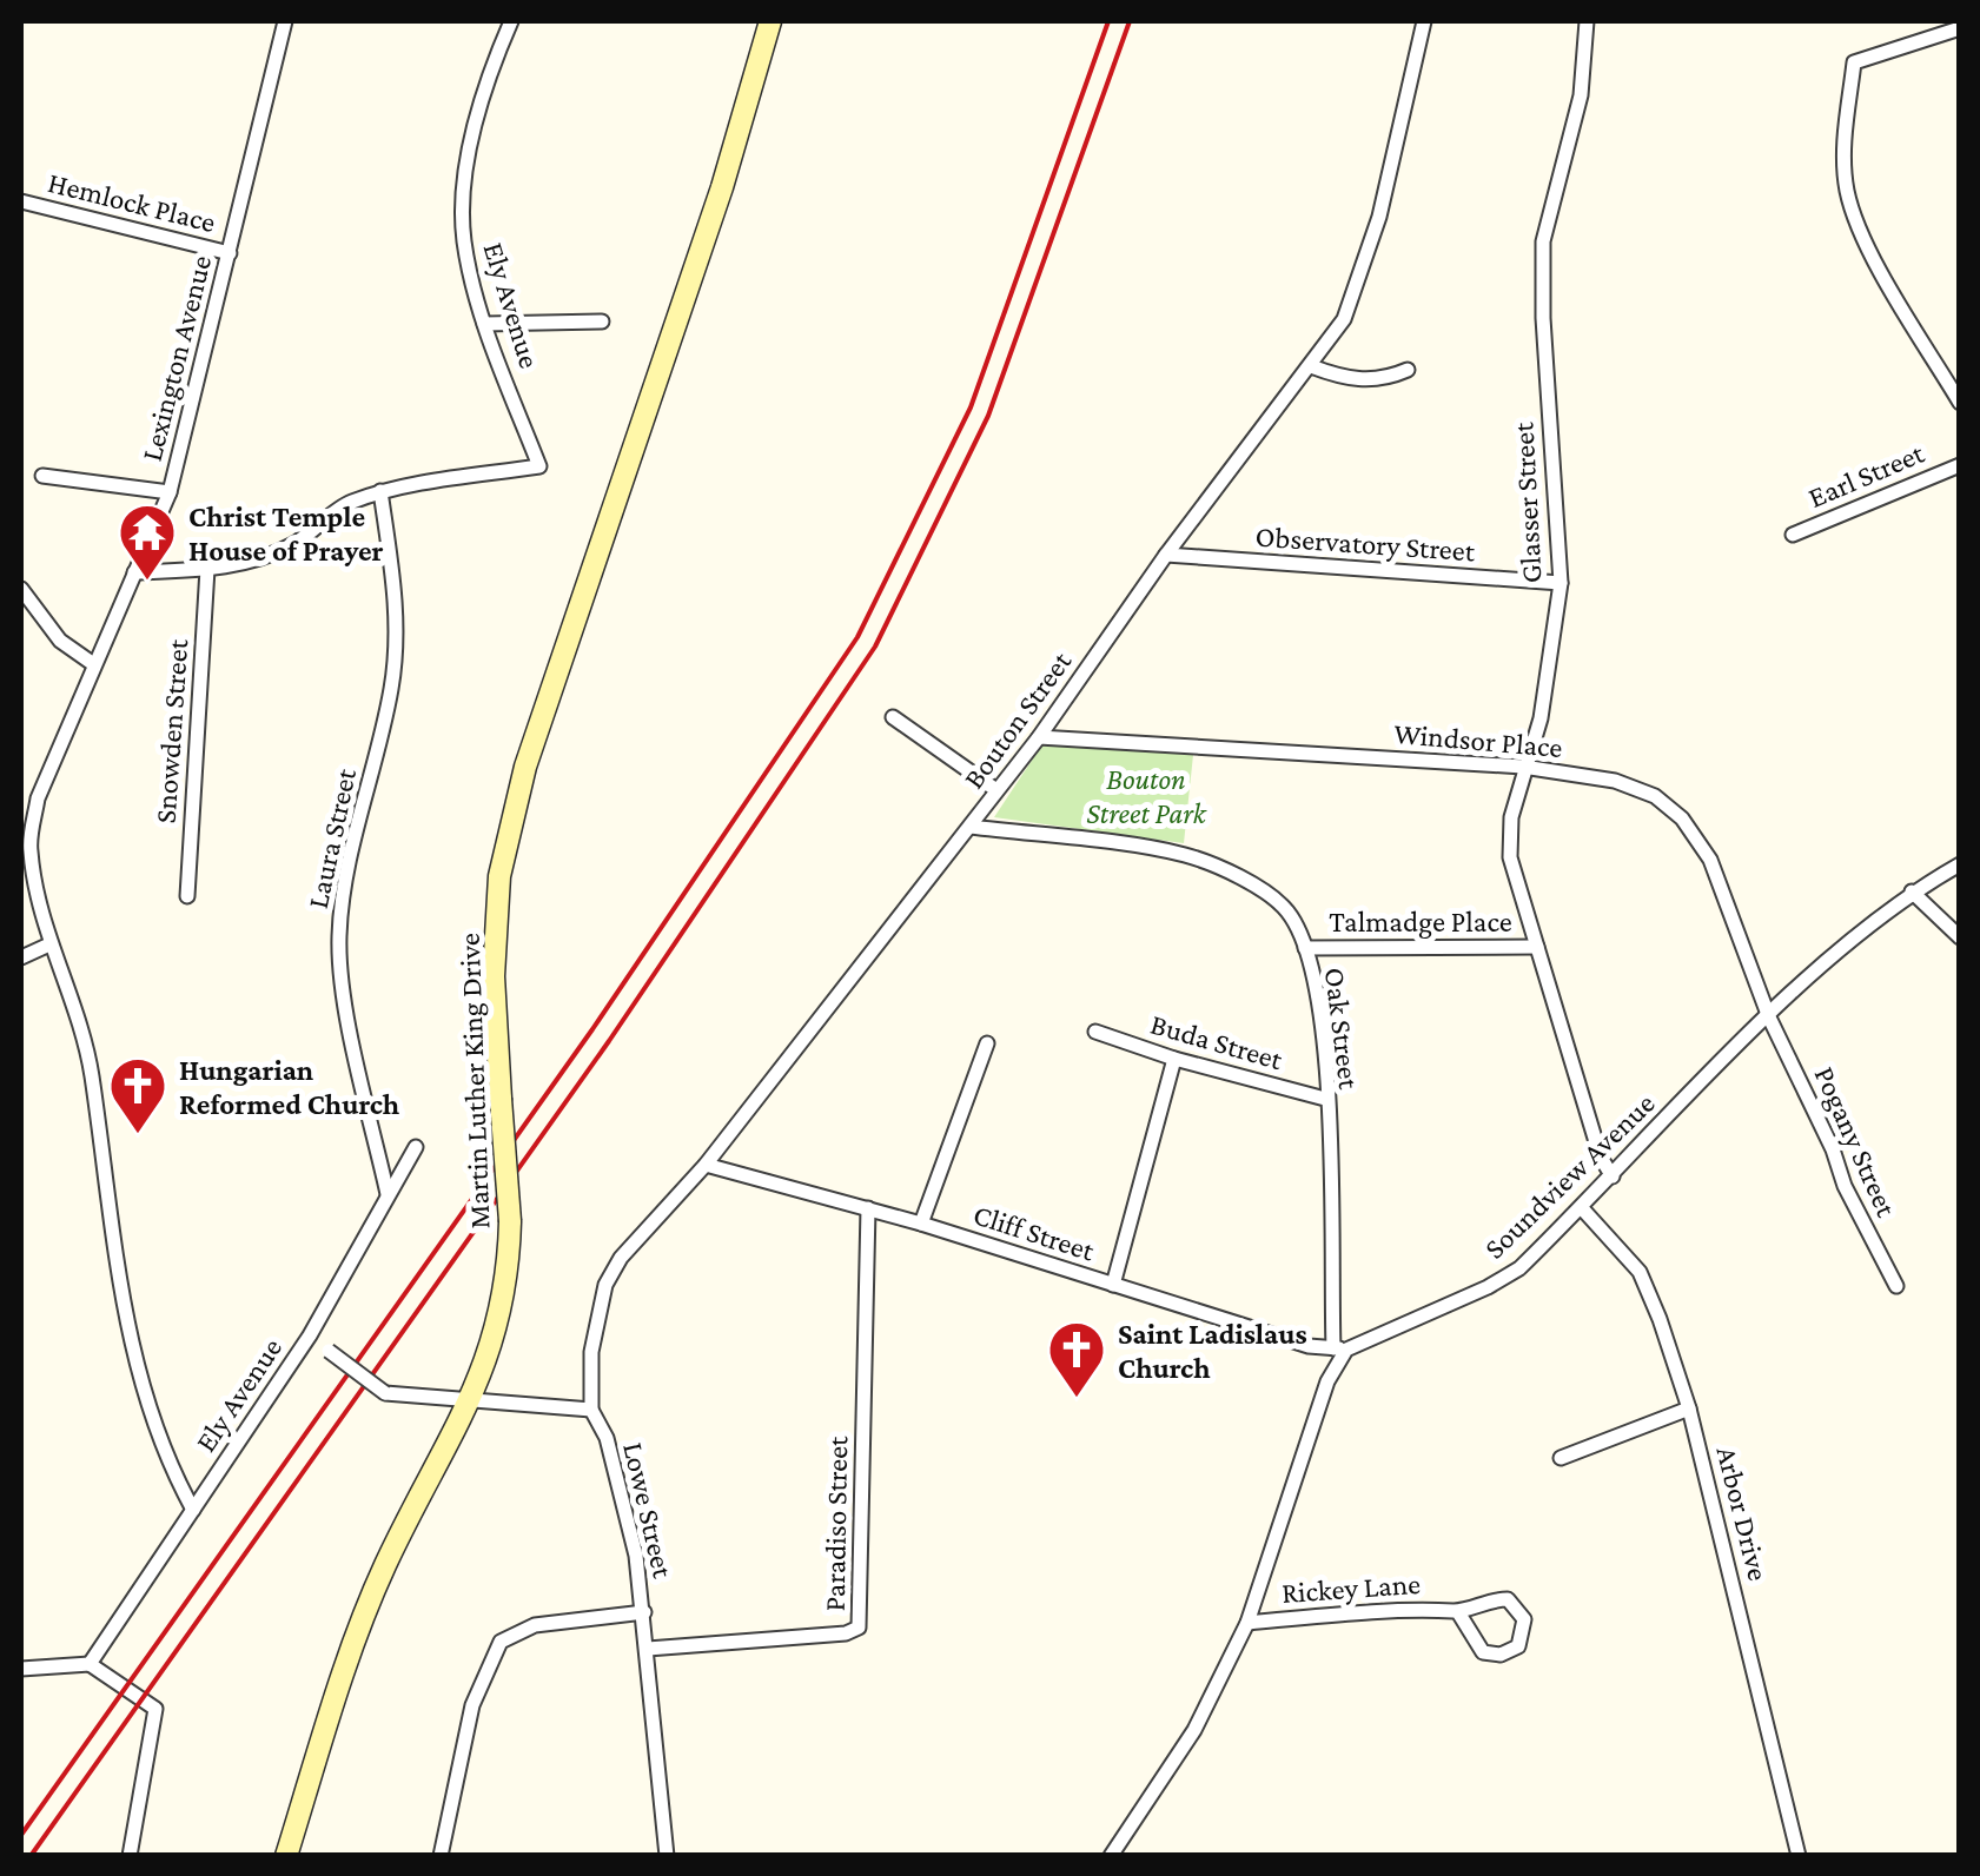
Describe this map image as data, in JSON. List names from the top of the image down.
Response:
{
  "streets": {
    "main road": ["Martin Luther King Drive"],
    "street": [
      "Hemlock Place",
      "Ely Avenue",
      "Lexington Avenue",
      "Earl Street",
      "Glasser Street",
      "Observatory Street",
      "Bouton Street",
      "Snowden Street",
      "Windsor Place",
      "Laura Street",
      "Talmadge Place",
      "Oak Street",
      "Buda Street",
      "Pogany Street",
      "Soundview Avenue",
      "Cliff Street",
      "Lowe Street",
      "Arbor Drive",
      "Paradiso Street",
      "Rickey Lane"
    ]
  },
  "crossings": [
    ["Hemlock Place", "Lexington Avenue"],
    ["Ely Avenue", "Lexington Avenue"],
    ["Ely Avenue", "Laura Street"],
    ["Glasser Street", "Observatory Street"],
    ["Glasser Street", "Windsor Place"],
    ["Glasser Street", "Talmadge Place"],
    ["Glasser Street", "Soundview Avenue"],
    ["Observatory Street", "Bouton Street"],
    ["Bouton Street", "Windsor Place"],
    ["Bouton Street", "Oak Street"],
    ["Bouton Street", "Cliff Street"],
    ["Bouton Street", "Lowe Street"],
    ["Windsor Place", "Pogany Street"],
    ["Windsor Place", "Soundview Avenue"],
    ["Talmadge Place", "Oak Street"],
    ["Oak Street", "Buda Street"],
    ["Oak Street", "Soundview Avenue"],
    ["Oak Street", "Cliff Street"],
    ["Pogany Street", "Soundview Avenue"],
    ["Soundview Avenue", "Cliff Street"],
    ["Soundview Avenue", "Arbor Drive"],
    ["Cliff Street", "Paradiso Street"],
    ["Lowe Street", "Paradiso Street"]
  ],
  "parks": ["Bouton Street Park"],
  "places": {
    "temple": ["Christ Temple House of Prayer"],
    "church": ["Hungarian Reformed Church", "Saint Ladislaus Church"]
  }
}
